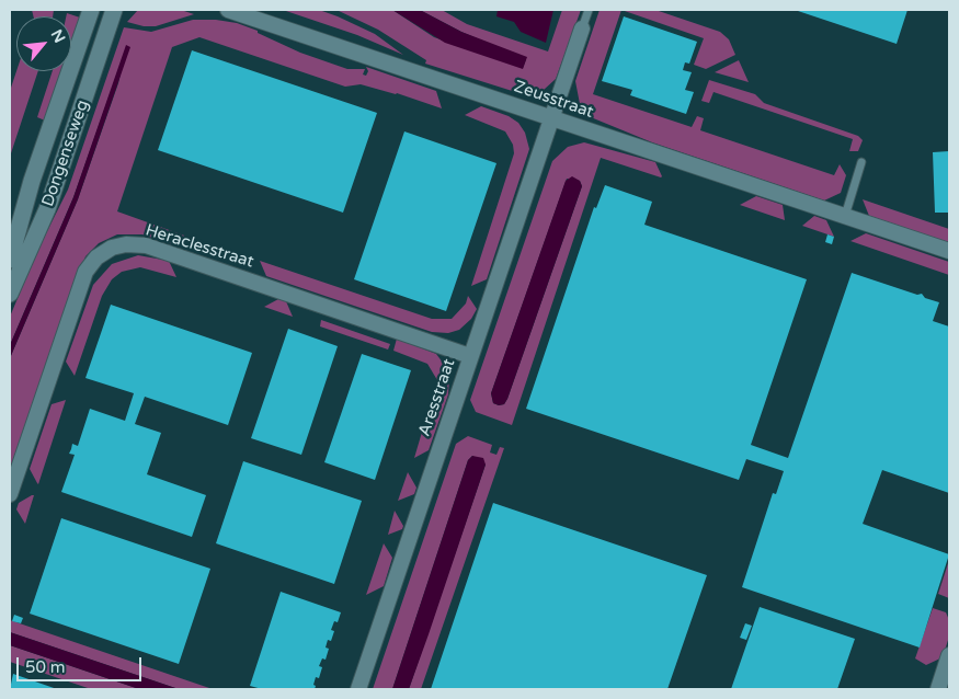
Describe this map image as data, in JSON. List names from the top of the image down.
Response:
{
  "streets": {
    "street": [
      "Zeusstraat",
      "Dongenseweg",
      "Heraclesstraat",
      "Aresstraat"
    ]
  },
  "crossings": [
    ["Zeusstraat", "Aresstraat"],
    ["Heraclesstraat", "Aresstraat"]
  ],
  "scale_bar": "50 m",
  "north": "top right"
}
